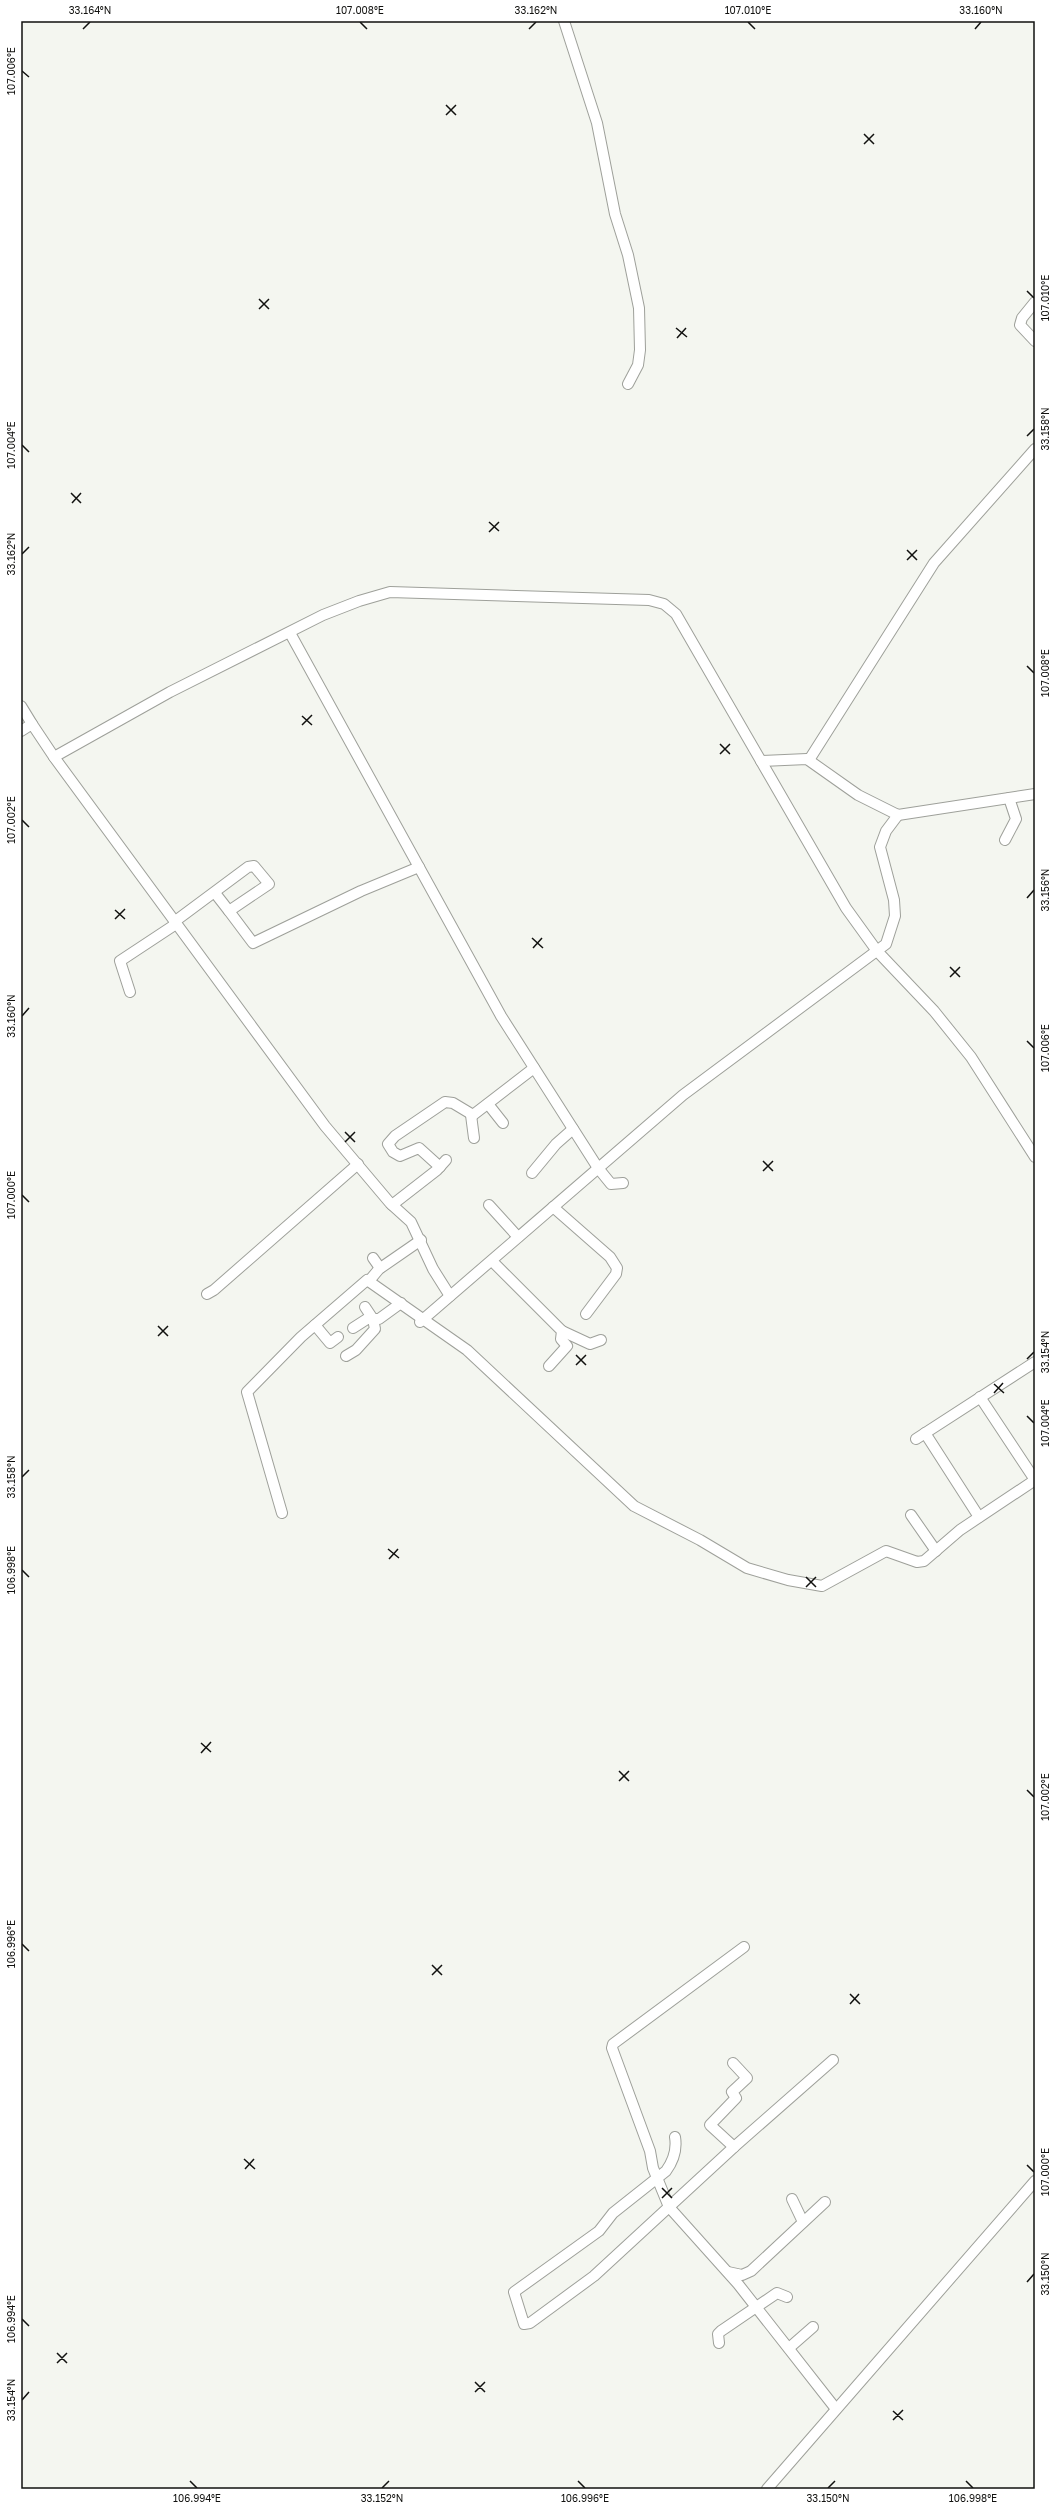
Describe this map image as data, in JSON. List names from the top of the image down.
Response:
{
  "coordinates": [
    "33.164°N",
    "107.008°E",
    "33.162°N",
    "107.010°E",
    "33.160°N",
    "107.006°E",
    "33.158°N",
    "107.004°E",
    "107.002°E",
    "33.156°N",
    "107.000°E",
    "33.154°N",
    "106.998°E",
    "106.996°E",
    "33.150°N",
    "106.994°E",
    "33.152°N"
  ]
}
